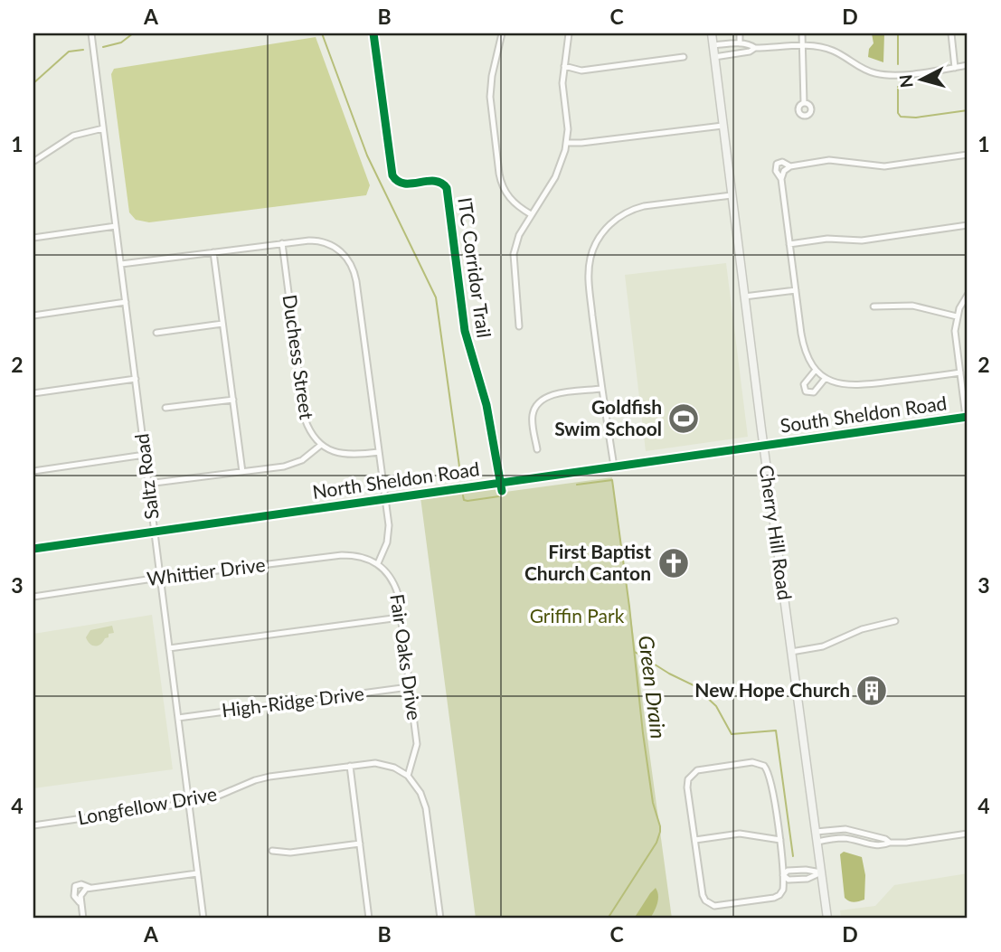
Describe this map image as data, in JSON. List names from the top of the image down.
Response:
{
  "streets": {
    "main road": ["Cherry Hill Road"],
    "street": [
      "Duchess Street",
      "South Sheldon Road",
      "Saltz Road",
      "North Sheldon Road",
      "Whittier Drive",
      "Fair Oaks Drive",
      "High-Ridge Drive",
      "Longfellow Drive"
    ],
    "cycle path": ["ITC Corridor Trail"]
  },
  "crossings": [
    ["South Sheldon Road", "North Sheldon Road"],
    ["South Sheldon Road", "Cherry Hill Road"],
    ["Saltz Road", "North Sheldon Road"],
    ["Saltz Road", "Whittier Drive"],
    ["Saltz Road", "High-Ridge Drive"],
    ["Saltz Road", "Longfellow Drive"],
    ["North Sheldon Road", "Cherry Hill Road"],
    ["Whittier Drive", "Fair Oaks Drive"],
    ["Fair Oaks Drive", "High-Ridge Drive"],
    ["Fair Oaks Drive", "Longfellow Drive"]
  ],
  "water": ["Green Drain"],
  "parks": ["Griffin Park"],
  "places": {
    "sports": ["Goldfish Swim School"],
    "church": ["First Baptist Church Canton"],
    "building": ["New Hope Church"]
  },
  "north": "left",
  "grid": {
    "columns": [
      "A",
      "B",
      "C",
      "D"
    ],
    "rows": [
      "1",
      "2",
      "3",
      "4"
    ]
  }
}
